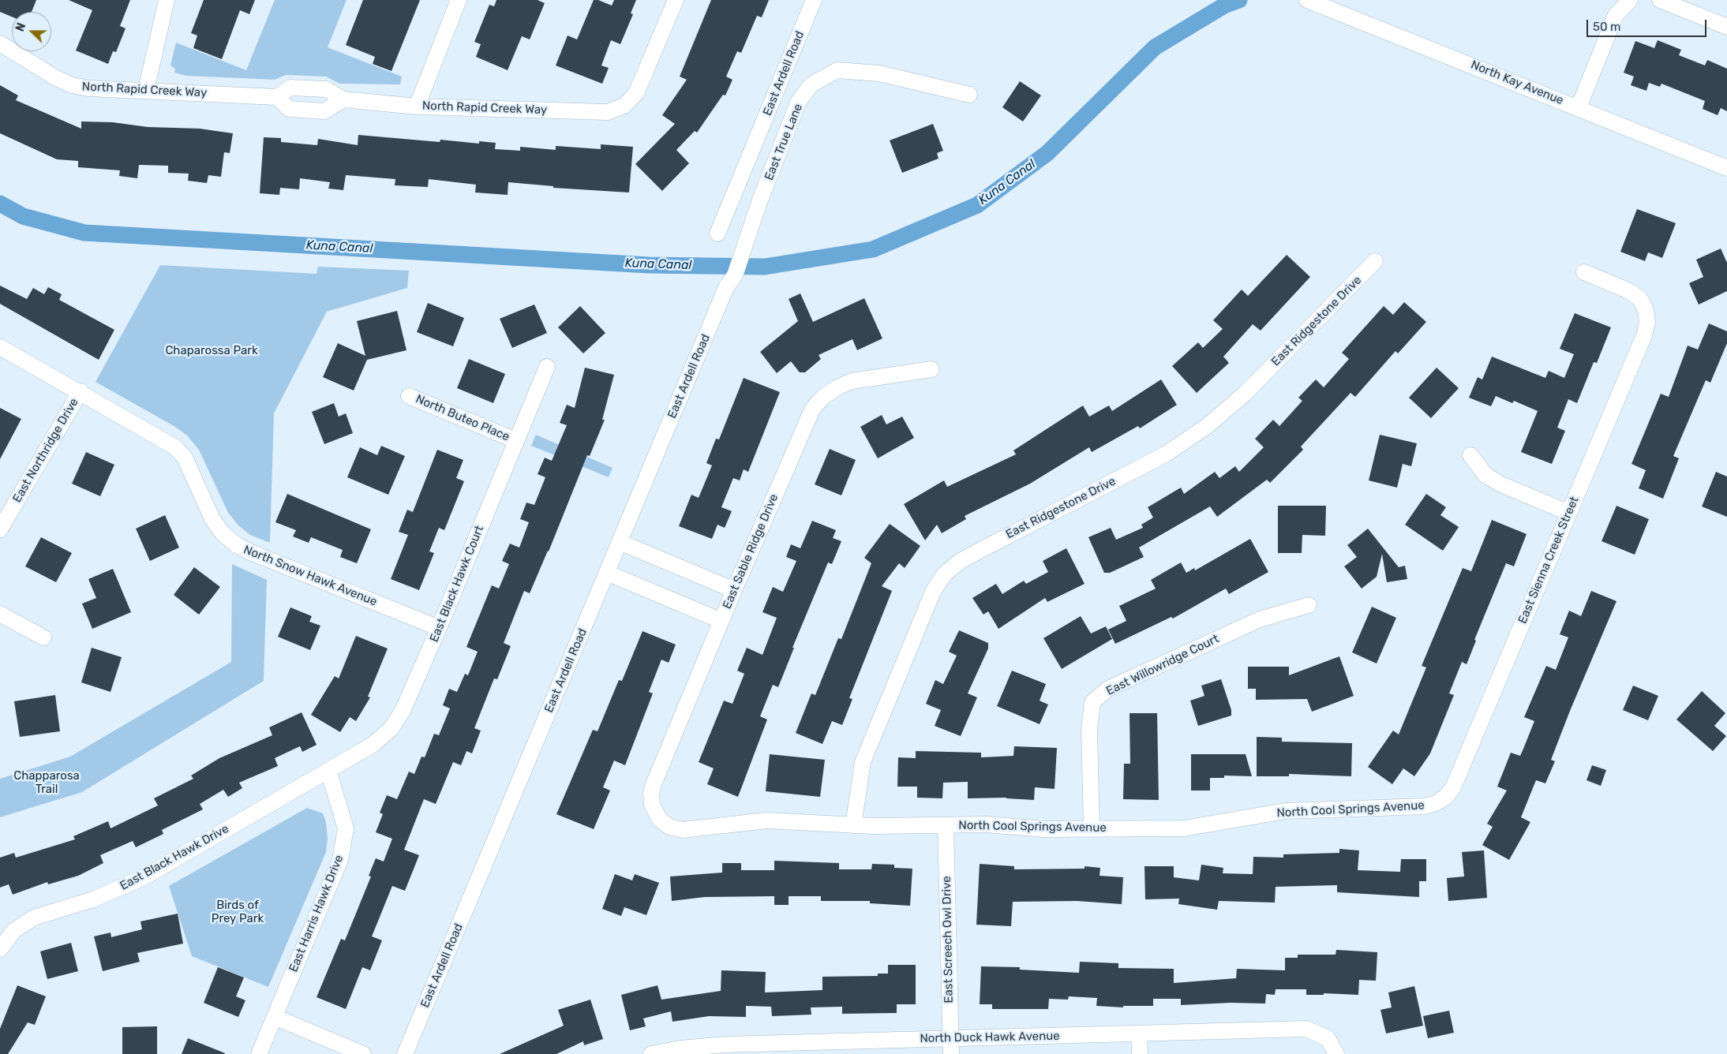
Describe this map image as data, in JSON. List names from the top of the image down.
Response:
{
  "streets": {
    "street": [
      "East Ardell Road",
      "North Kay Avenue",
      "North Rapid Creek Way",
      "East True Lane",
      "East Ridgestone Drive",
      "North Buteo Place",
      "East Northridge Drive",
      "East Sable Ridge Drive",
      "East Sienna Creek Street",
      "North Snow Hawk Avenue",
      "East Black Hawk Court",
      "East Willowridge Court",
      "North Cool Springs Avenue",
      "East Black Hawk Drive",
      "East Harris Hawk Drive",
      "East Screech Owl Drive",
      "North Duck Hawk Avenue"
    ]
  },
  "crossings": [
    ["East Ardell Road", "East True Lane"],
    ["East Ridgestone Drive", "North Cool Springs Avenue"],
    ["North Buteo Place", "East Black Hawk Court"],
    ["East Northridge Drive", "North Snow Hawk Avenue"],
    ["East Sable Ridge Drive", "North Cool Springs Avenue"],
    ["East Sienna Creek Street", "North Cool Springs Avenue"],
    ["North Snow Hawk Avenue", "East Black Hawk Court"],
    ["East Black Hawk Court", "East Black Hawk Drive"],
    ["East Black Hawk Court", "East Harris Hawk Drive"],
    ["East Willowridge Court", "North Cool Springs Avenue"],
    ["North Cool Springs Avenue", "East Screech Owl Drive"],
    ["East Black Hawk Drive", "East Harris Hawk Drive"],
    ["East Screech Owl Drive", "North Duck Hawk Avenue"]
  ],
  "water": ["Kuna Canal"],
  "parks": ["Chaparossa Park", "Chapparosa Trail", "Birds of Prey Park"],
  "scale_bar": "50 m",
  "north": "left"
}
